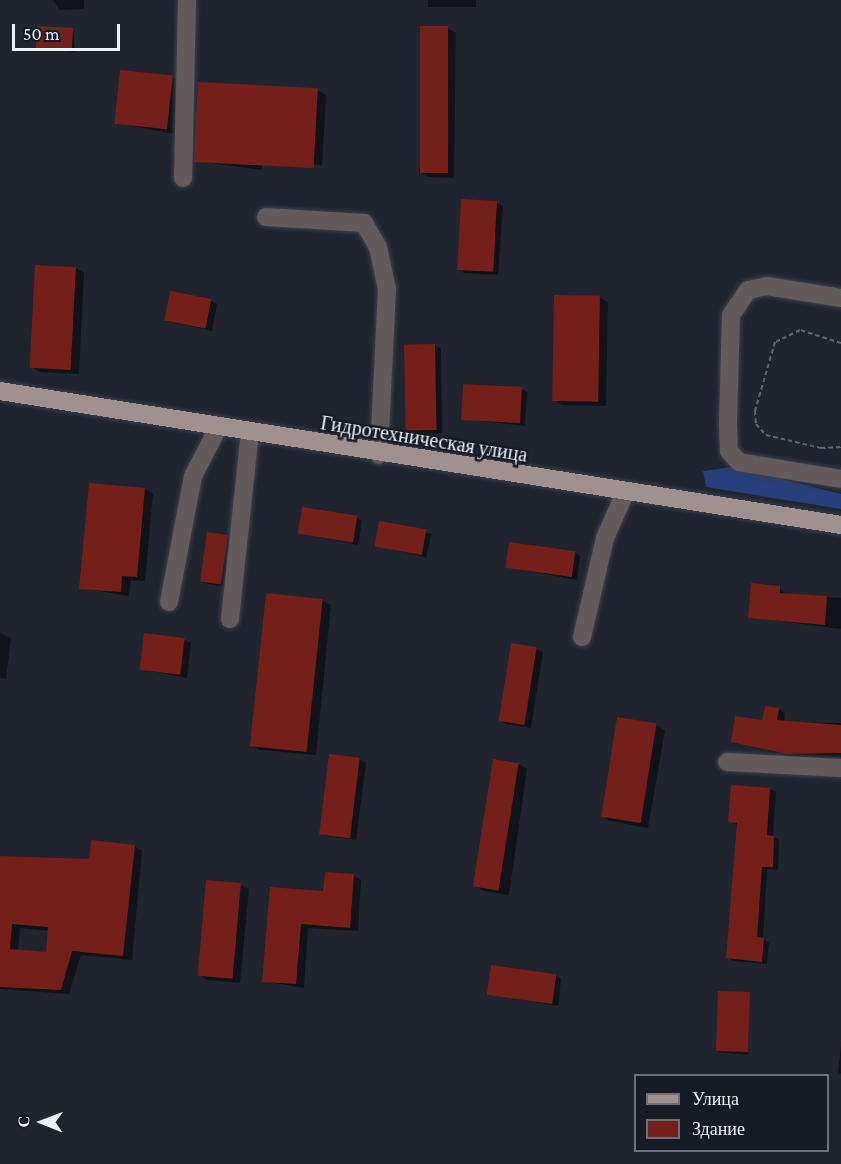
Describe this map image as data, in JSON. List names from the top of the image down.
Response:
{
  "streets": {
    "main road": ["Гидротехническая улица"]
  },
  "legend": ["Улица", "Здание"],
  "scale_bar": "50 m",
  "north": "left"
}
